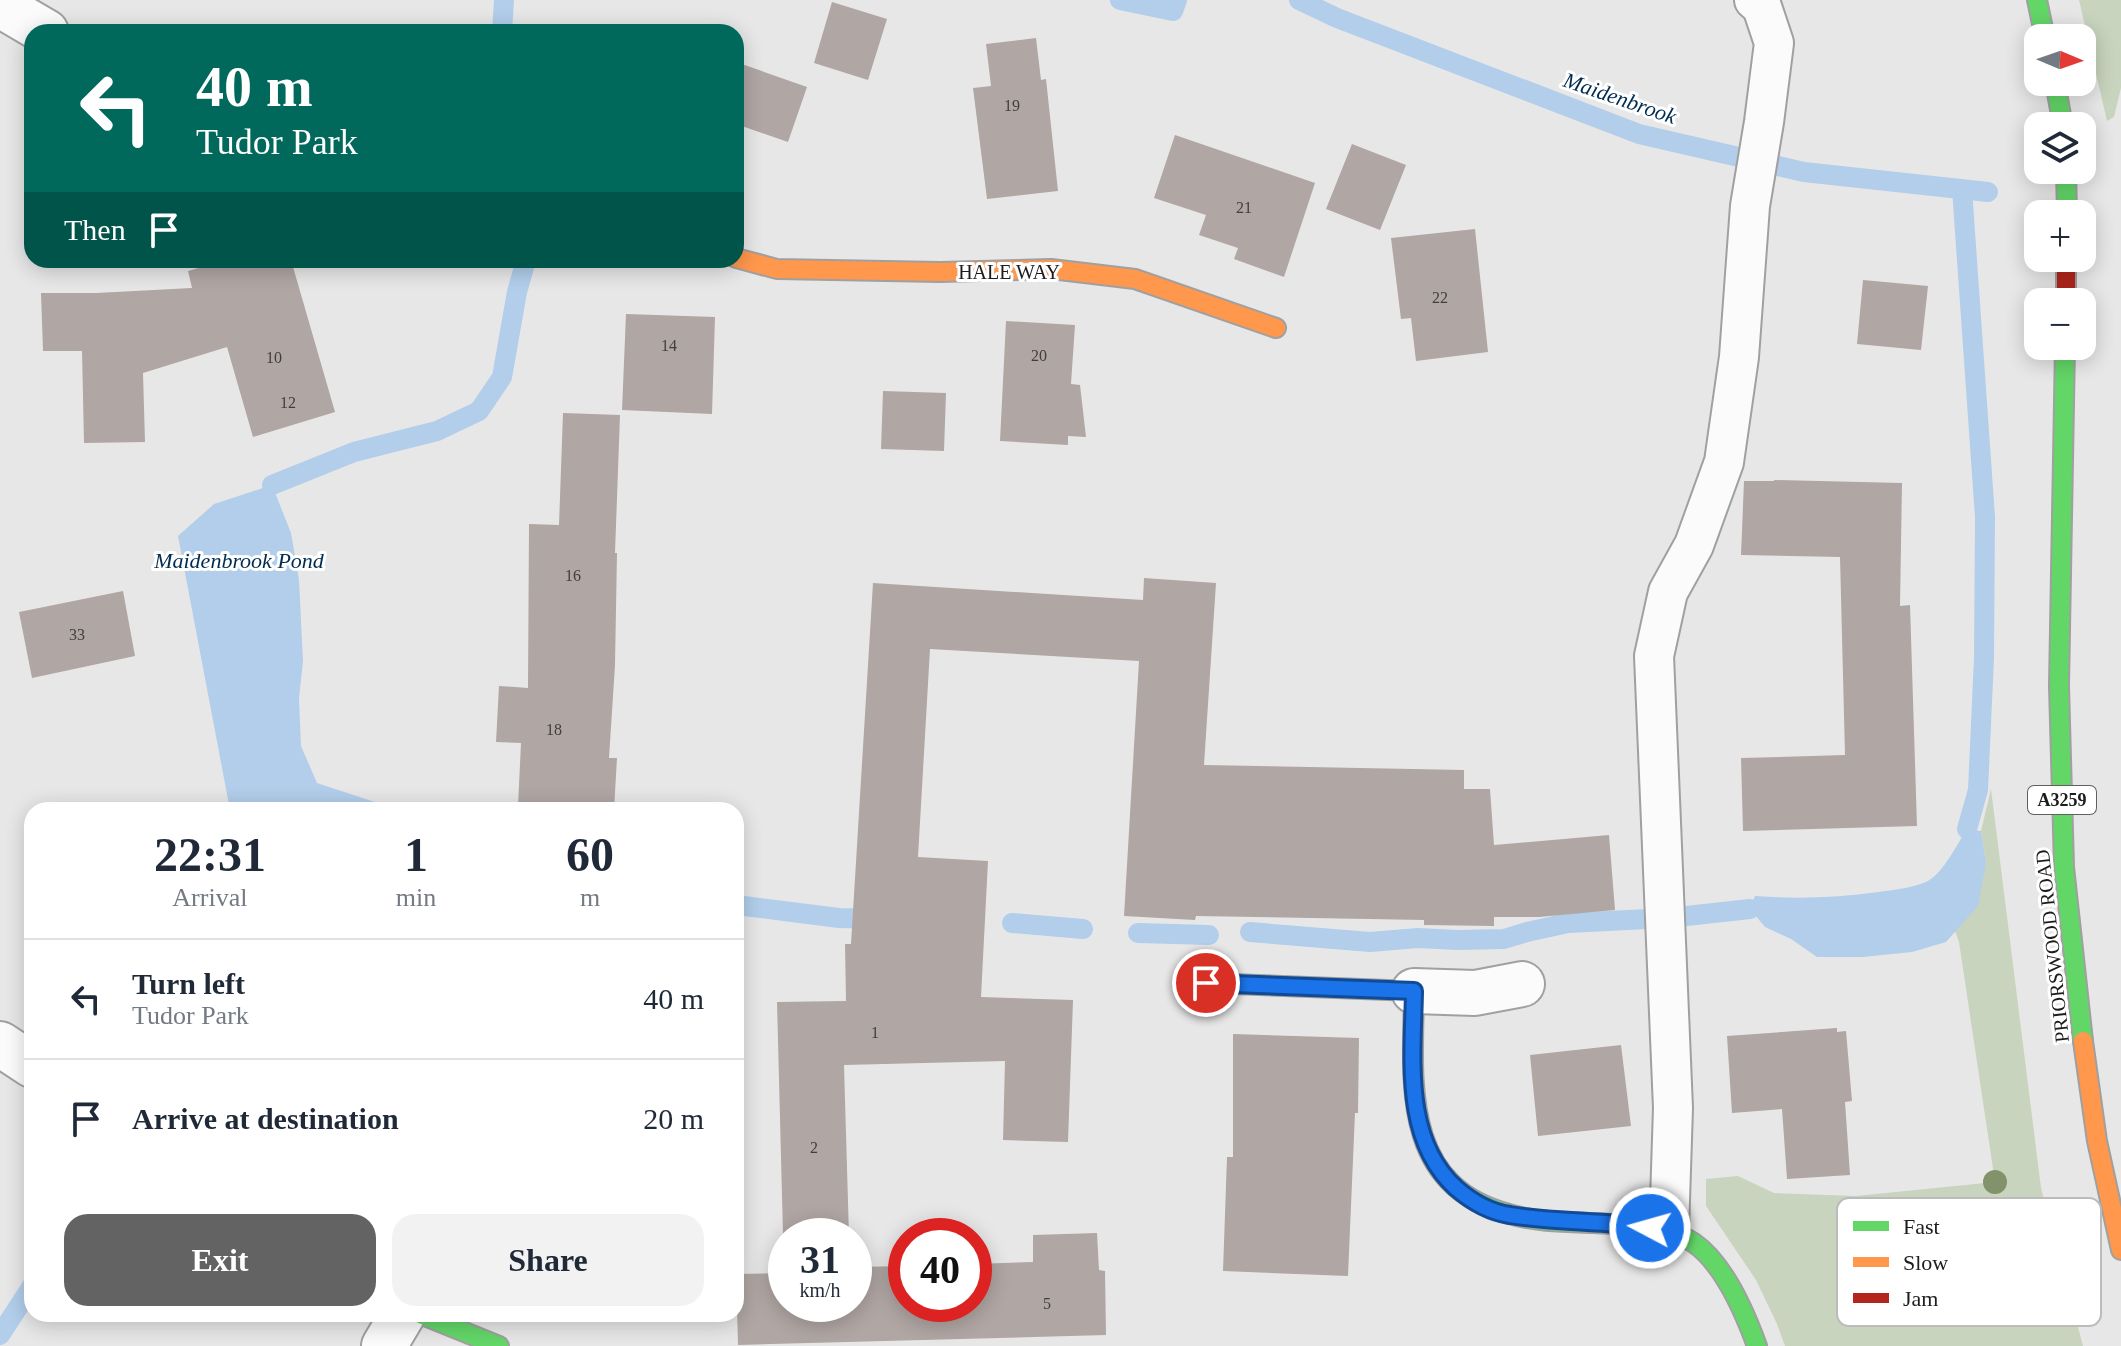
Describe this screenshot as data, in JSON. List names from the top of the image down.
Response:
{
  "streets": {
    "street": ["HALE WAY", "A3259", "PRIORSWOOD ROAD"]
  },
  "water": ["Maidenbrook", "Maidenbrook Pond"],
  "house_numbers": [
    "19",
    "21",
    "22",
    "14",
    "20",
    "10",
    "12",
    "16",
    "33",
    "18",
    "1",
    "2",
    "5"
  ],
  "legend": ["Fast", "Slow", "Jam"],
  "north": "right",
  "page": {
    "map_buttons": ["+", "−"],
    "turn": ["40 m", "Tudor Park"],
    "then": "Then",
    "eta": [
      "22:31",
      "Arrival",
      "1",
      "min",
      "60",
      "m"
    ],
    "list": [
      {
        "name": "Turn left",
        "note": "Tudor Park",
        "value": "40 m"
      },
      {
        "name": "Arrive at destination",
        "value": "20 m"
      }
    ],
    "buttons": ["Exit", "Share"],
    "speed": "31 km/h",
    "limit": "40"
  }
}
